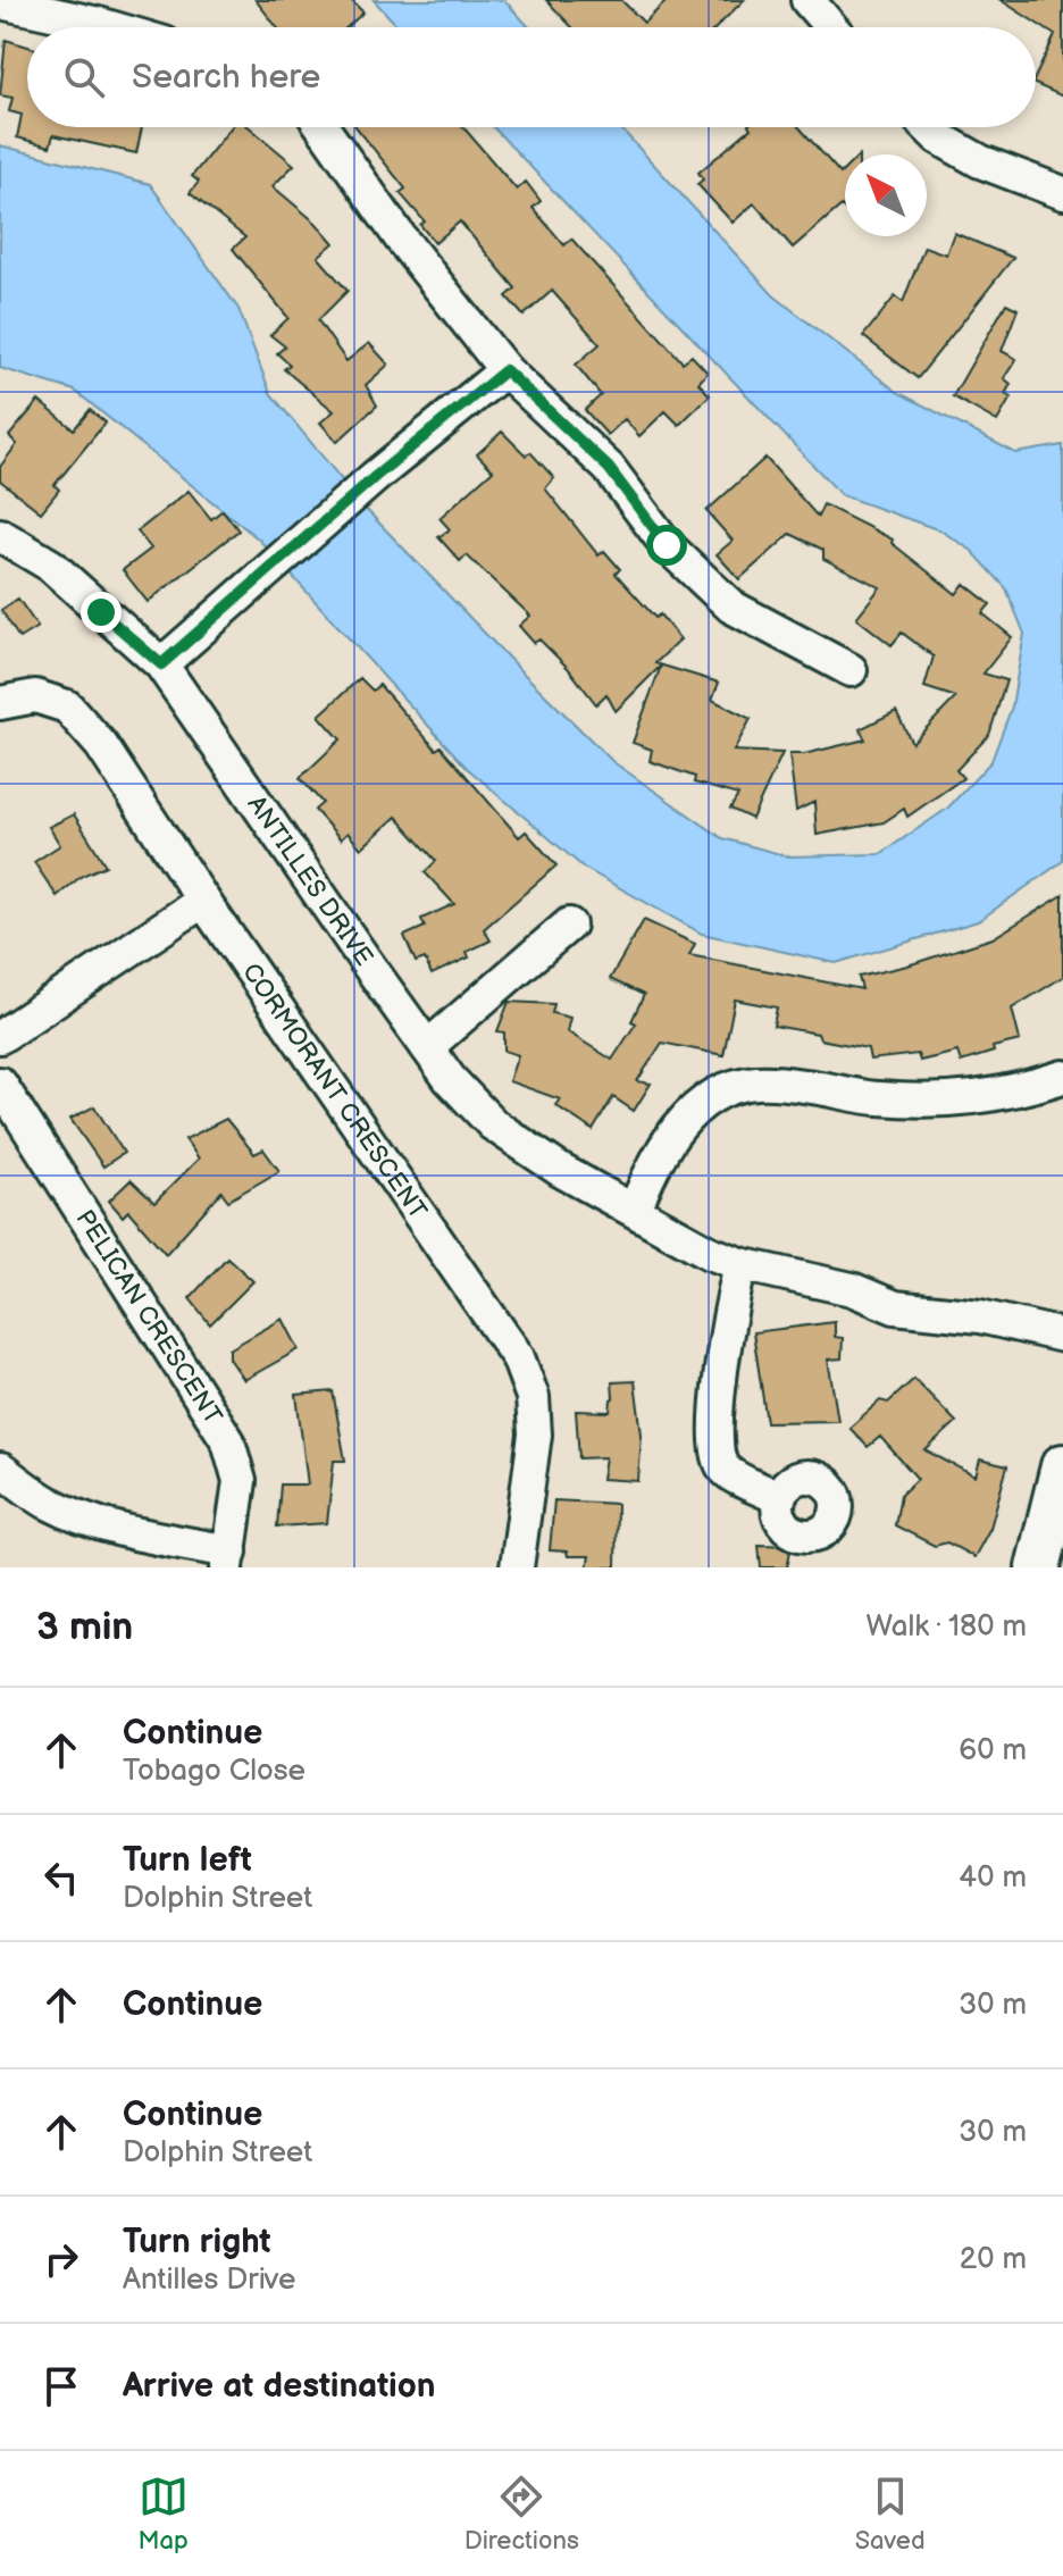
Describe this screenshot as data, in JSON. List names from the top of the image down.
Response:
{
  "streets": {
    "street": ["ANTILLES DRIVE", "CORMORANT CRESCENT", "PELICAN CRESCENT"]
  },
  "north": "top left",
  "page": {
    "search": "Search here",
    "heading": ["3 min", "Walk · 180 m"],
    "list": [
      ["Continue", "Tobago Close", "60 m"],
      ["Turn left", "Dolphin Street", "40 m"],
      ["Continue", "30 m"],
      ["Continue", "Dolphin Street", "30 m"],
      ["Turn right", "Antilles Drive", "20 m"],
      "Arrive at destination"
    ],
    "nav": ["Map", "Directions", "Saved"]
  }
}
